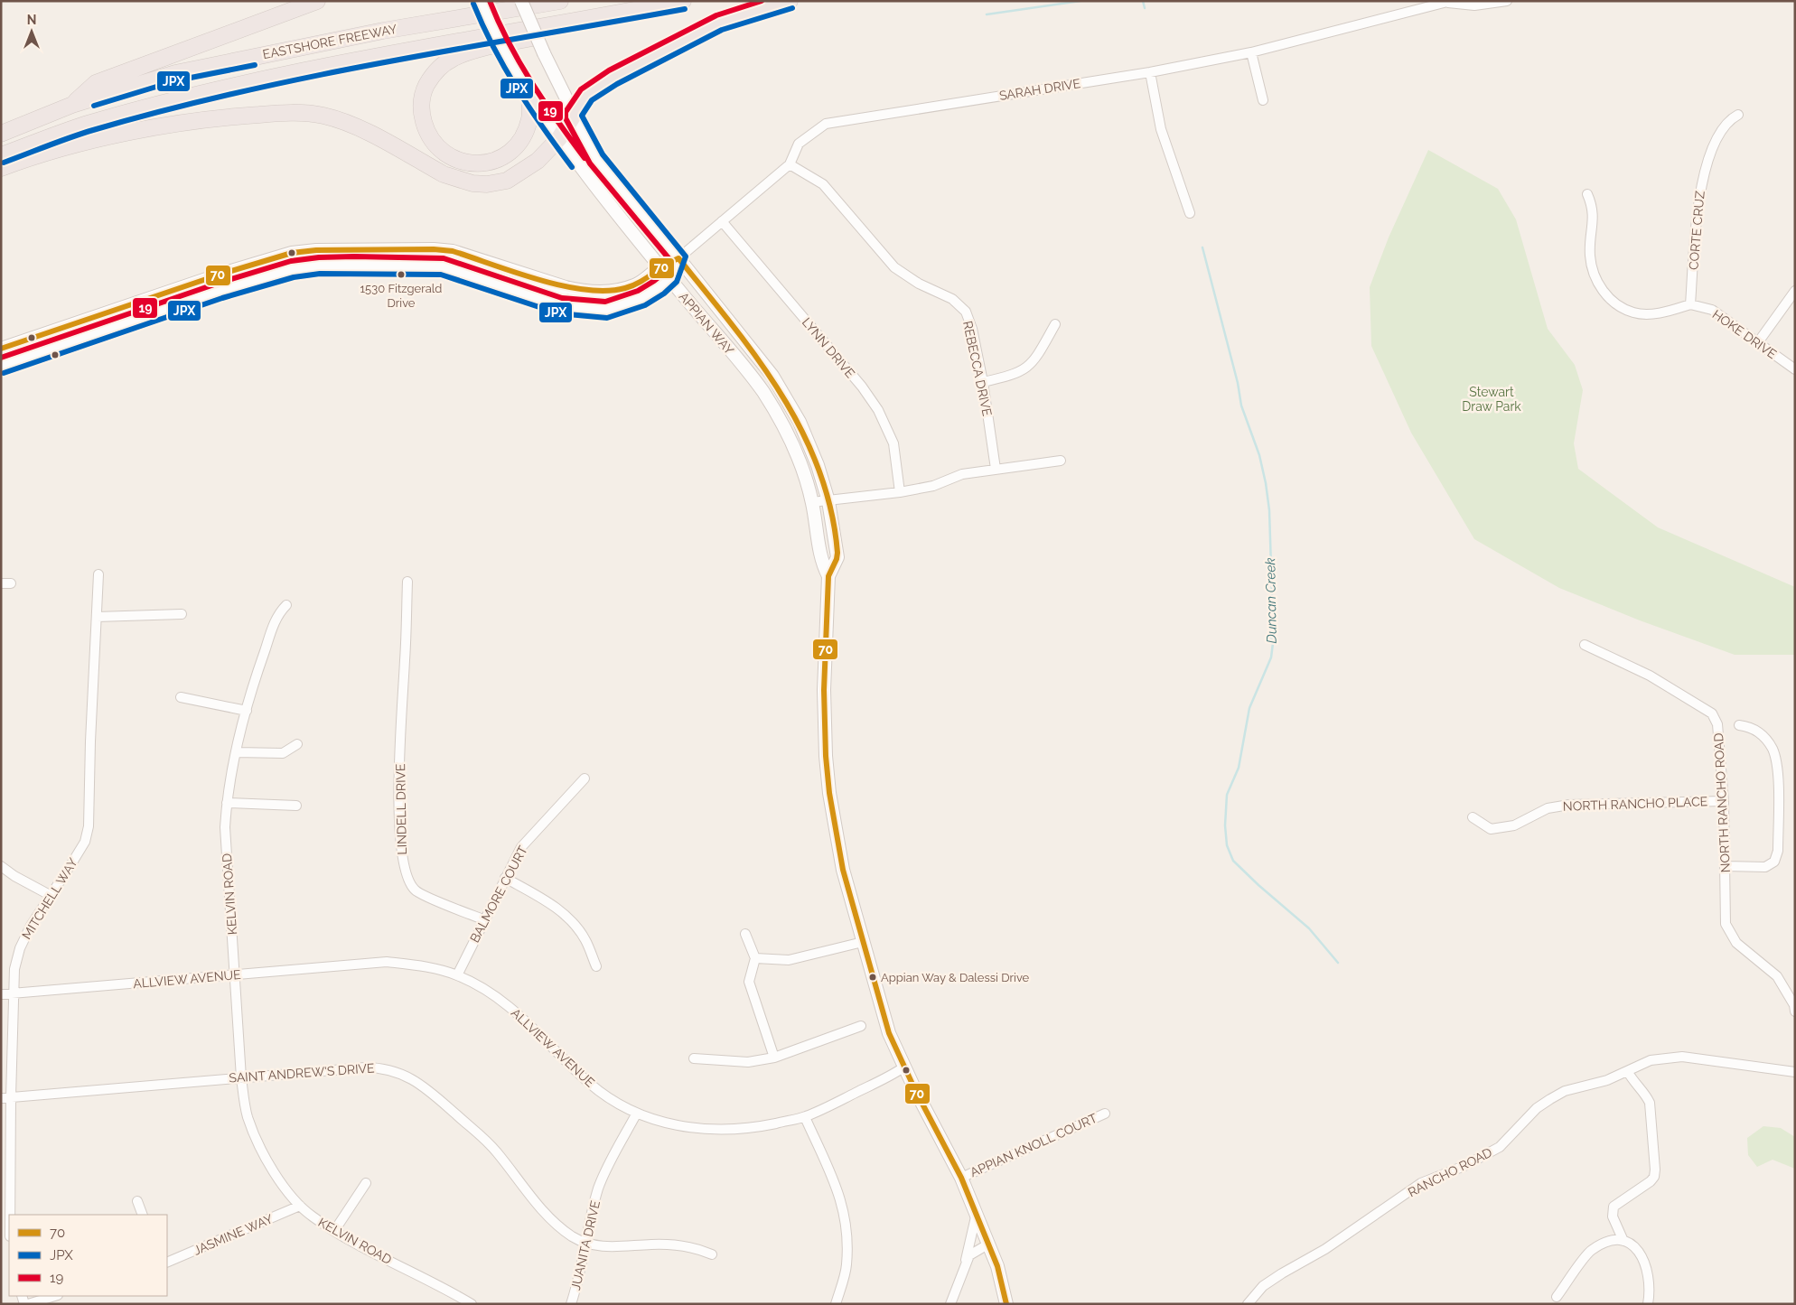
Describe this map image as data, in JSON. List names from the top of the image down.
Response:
{
  "streets": {
    "highway": ["EASTSHORE FREEWAY"],
    "main road": ["APPIAN WAY"],
    "street": [
      "SARAH DRIVE",
      "CORTE CRUZ",
      "HOKE DRIVE",
      "LYNN DRIVE",
      "REBECCA DRIVE",
      "NORTH RANCHO ROAD",
      "NORTH RANCHO PLACE",
      "LINDELL DRIVE",
      "KELVIN ROAD",
      "BALMORE COURT",
      "MITCHELL WAY",
      "ALLVIEW AVENUE",
      "SAINT ANDREW'S DRIVE",
      "APPIAN KNOLL COURT",
      "RANCHO ROAD",
      "JASMINE WAY",
      "JUANITA DRIVE"
    ]
  },
  "crossings": [
    ["SARAH DRIVE", "APPIAN WAY"],
    ["SARAH DRIVE", "LYNN DRIVE"],
    ["SARAH DRIVE", "REBECCA DRIVE"],
    ["CORTE CRUZ", "HOKE DRIVE"],
    ["APPIAN WAY", "ALLVIEW AVENUE"],
    ["APPIAN WAY", "APPIAN KNOLL COURT"],
    ["NORTH RANCHO ROAD", "NORTH RANCHO PLACE"],
    ["LINDELL DRIVE", "BALMORE COURT"],
    ["KELVIN ROAD", "ALLVIEW AVENUE"],
    ["KELVIN ROAD", "SAINT ANDREW'S DRIVE"],
    ["KELVIN ROAD", "JASMINE WAY"],
    ["BALMORE COURT", "ALLVIEW AVENUE"],
    ["MITCHELL WAY", "ALLVIEW AVENUE"],
    ["MITCHELL WAY", "SAINT ANDREW'S DRIVE"],
    ["ALLVIEW AVENUE", "JUANITA DRIVE"],
    ["SAINT ANDREW'S DRIVE", "JUANITA DRIVE"]
  ],
  "water": ["Duncan Creek"],
  "parks": ["Stewart Draw Park"],
  "places": ["1530 Fitzgerald Drive", "Appian Way & Dalessi Drive"],
  "lines": ["transit line 19", "transit line JPX", "transit line 70"],
  "legend": ["70", "JPX", "19"],
  "north": "top"
}
